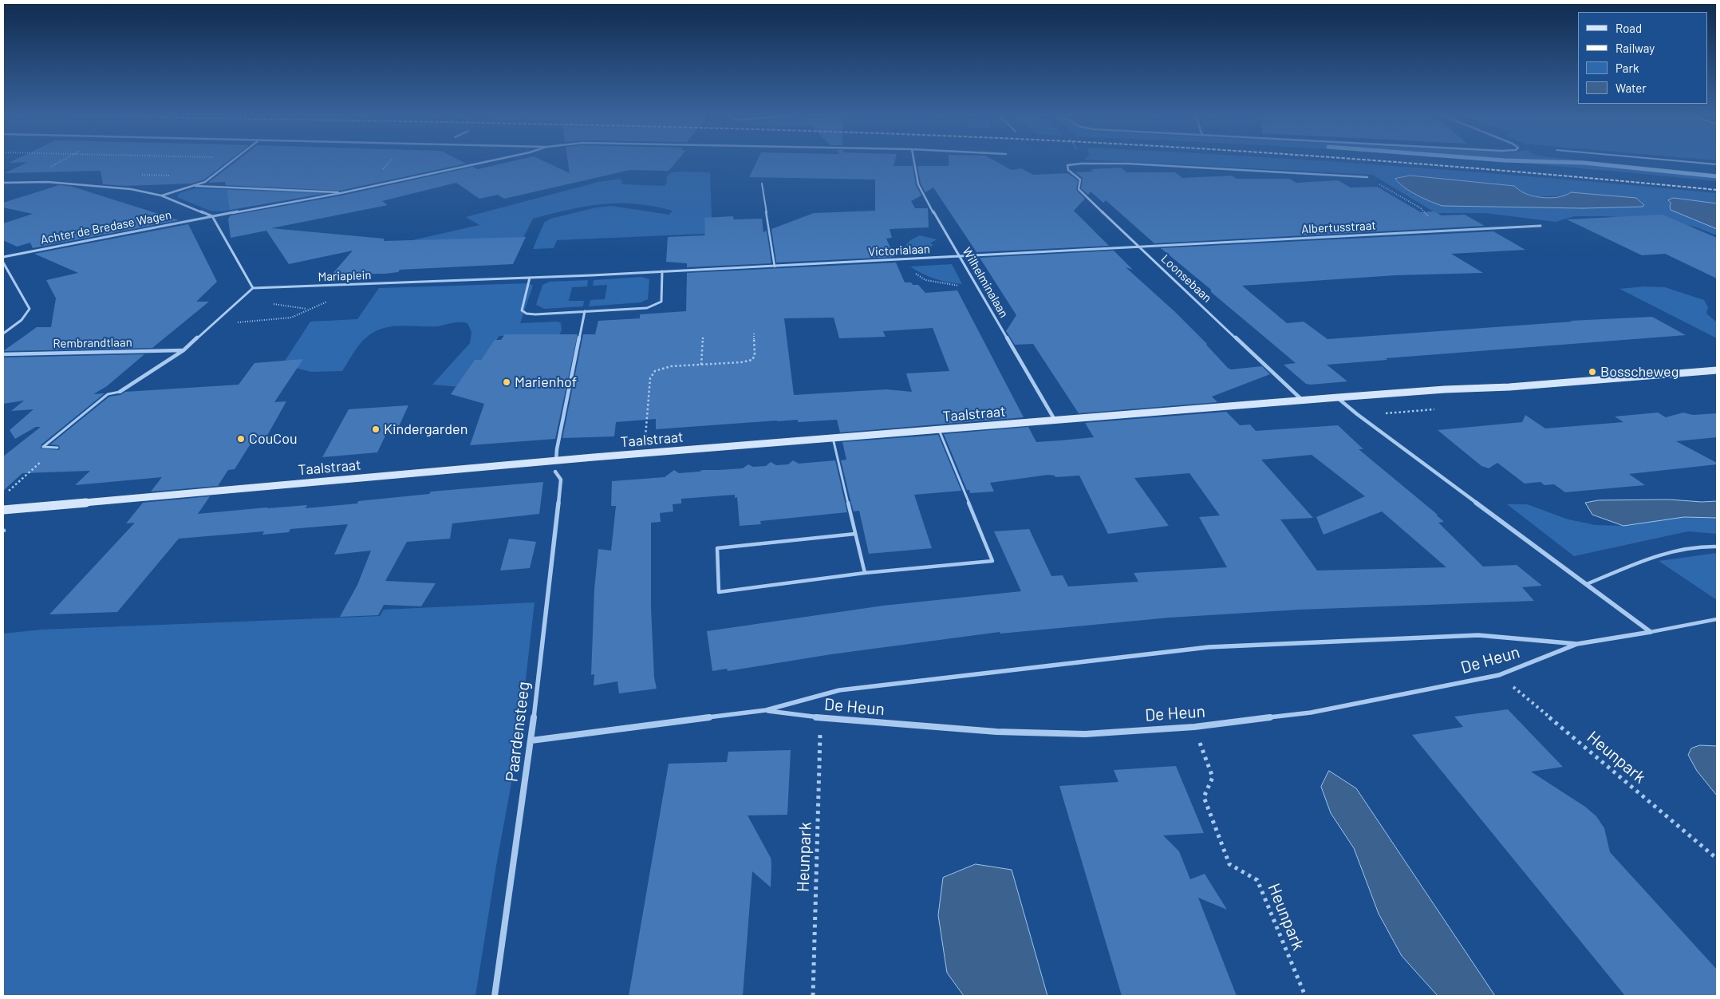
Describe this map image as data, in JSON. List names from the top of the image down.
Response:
{
  "streets": {
    "main road": ["Taalstraat"],
    "street": [
      "Achter de Bredase Wagen",
      "Albertusstraat",
      "Victorialaan",
      "Mariaplein",
      "Loonsebaan",
      "Wilhelminalaan",
      "Rembrandtlaan",
      "De Heun",
      "Paardensteeg"
    ],
    "path": ["Heunpark"]
  },
  "crossings": [
    ["Albertusstraat", "Victorialaan"],
    ["Albertusstraat", "Loonsebaan"],
    ["Victorialaan", "Mariaplein"],
    ["Victorialaan", "Loonsebaan"],
    ["Victorialaan", "Wilhelminalaan"],
    ["Loonsebaan", "Taalstraat"],
    ["Wilhelminalaan", "Taalstraat"],
    ["De Heun", "Paardensteeg"],
    ["De Heun", "Heunpark"]
  ],
  "places": [
    "Bosscheweg",
    "Marienhof",
    "Kindergarden",
    "CouCou"
  ],
  "legend": [
    "Road",
    "Railway",
    "Park",
    "Water"
  ]
}
